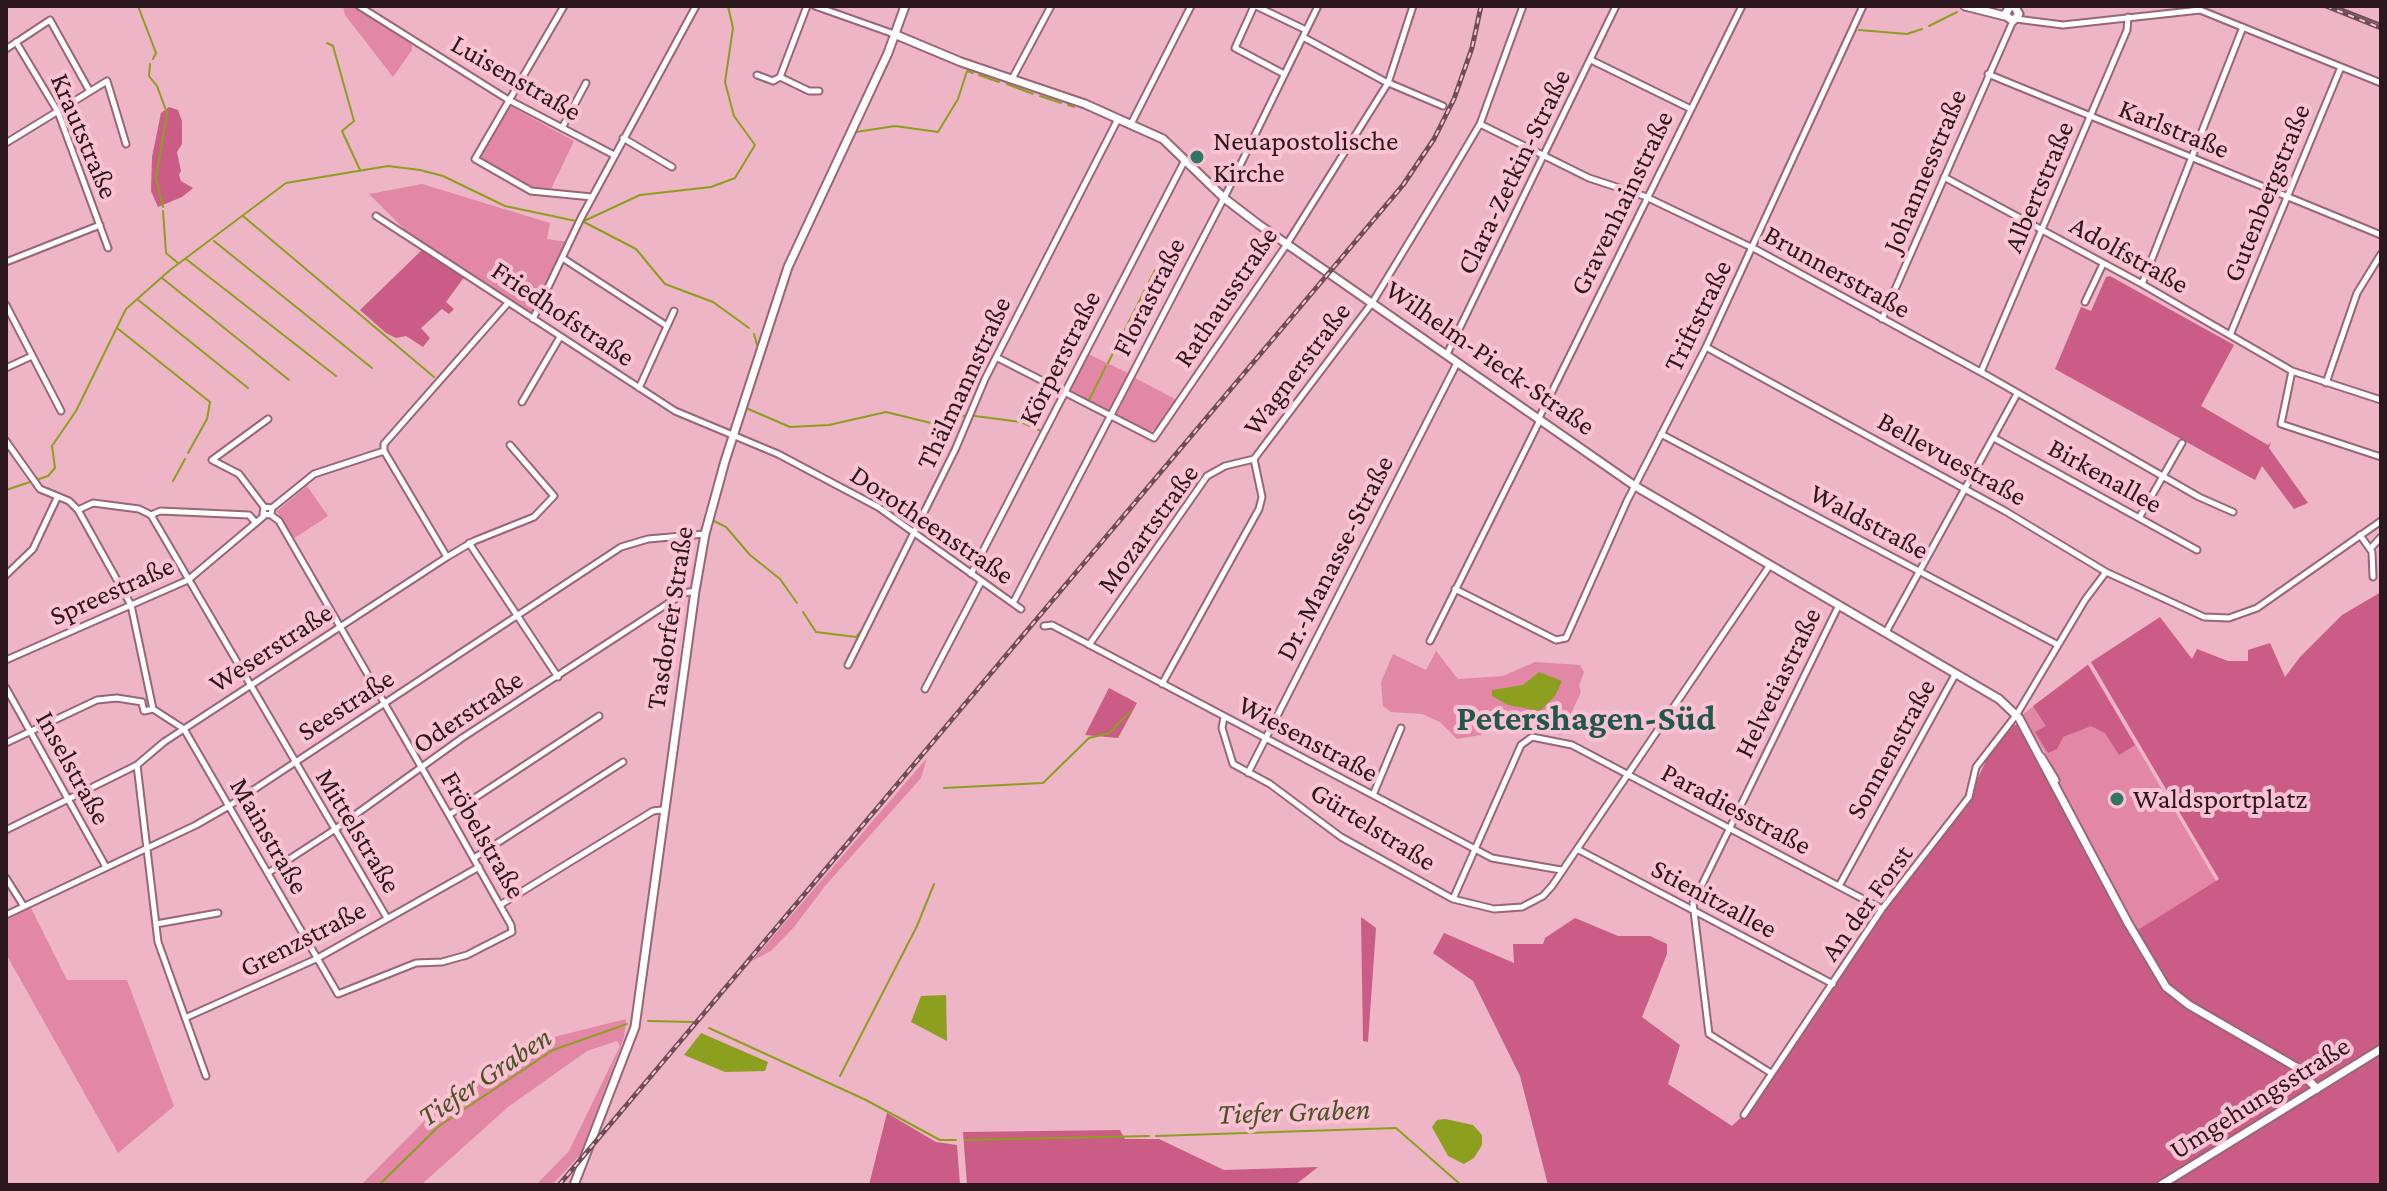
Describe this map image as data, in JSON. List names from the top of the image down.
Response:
{
  "streets": {
    "street": [
      "Luisenstraße",
      "Karlstraße",
      "Krautstraße",
      "Johannesstraße",
      "Clara-Zetkin-Straße",
      "Albertstraße",
      "Gutenbergstraße",
      "Gravenhainstraße",
      "Adolfstraße",
      "Brunnerstraße",
      "Florastraße",
      "Rathausstraße",
      "Friedhofstraße",
      "Triftstraße",
      "Körperstraße",
      "Wilhelm-Pieck-Straße",
      "Wagnerstraße",
      "Thälmannstraße",
      "Bellevuestraße",
      "Birkenallee",
      "Waldstraße",
      "Dorotheenstraße",
      "Mozartstraße",
      "Dr.-Manasse-Straße",
      "Spreestraße",
      "Tasdorfer Straße",
      "Weserstraße",
      "Helvetiastraße",
      "Seestraße",
      "Oderstraße",
      "Wiesenstraße",
      "Sonnenstraße",
      "Inselstraße",
      "Paradiesstraße",
      "Gürtelstraße",
      "Mittelstraße",
      "Fröbelstraße",
      "Mainstraße",
      "Stienitzallee",
      "An der Forst",
      "Grenzstraße",
      "Umgehungsstraße"
    ]
  },
  "crossings": [
    ["Karlstraße", "Johannesstraße"],
    ["Karlstraße", "Albertstraße"],
    ["Karlstraße", "Gutenbergstraße"],
    ["Johannesstraße", "Adolfstraße"],
    ["Johannesstraße", "Brunnerstraße"],
    ["Clara-Zetkin-Straße", "Brunnerstraße"],
    ["Clara-Zetkin-Straße", "Wilhelm-Pieck-Straße"],
    ["Albertstraße", "Adolfstraße"],
    ["Albertstraße", "Brunnerstraße"],
    ["Gutenbergstraße", "Adolfstraße"],
    ["Gravenhainstraße", "Brunnerstraße"],
    ["Gravenhainstraße", "Triftstraße"],
    ["Gravenhainstraße", "Wilhelm-Pieck-Straße"],
    ["Brunnerstraße", "Triftstraße"],
    ["Brunnerstraße", "Wagnerstraße"],
    ["Florastraße", "Rathausstraße"],
    ["Florastraße", "Wilhelm-Pieck-Straße"],
    ["Florastraße", "Dorotheenstraße"],
    ["Rathausstraße", "Wilhelm-Pieck-Straße"],
    ["Friedhofstraße", "Dorotheenstraße"],
    ["Friedhofstraße", "Tasdorfer Straße"],
    ["Triftstraße", "Wilhelm-Pieck-Straße"],
    ["Triftstraße", "Bellevuestraße"],
    ["Triftstraße", "Waldstraße"],
    ["Körperstraße", "Wilhelm-Pieck-Straße"],
    ["Körperstraße", "Dorotheenstraße"],
    ["Wilhelm-Pieck-Straße", "Wagnerstraße"],
    ["Wilhelm-Pieck-Straße", "Thälmannstraße"],
    ["Wilhelm-Pieck-Straße", "Dr.-Manasse-Straße"],
    ["Wilhelm-Pieck-Straße", "Tasdorfer Straße"],
    ["Wilhelm-Pieck-Straße", "Helvetiastraße"],
    ["Wilhelm-Pieck-Straße", "Sonnenstraße"],
    ["Wilhelm-Pieck-Straße", "An der Forst"],
    ["Wilhelm-Pieck-Straße", "Umgehungsstraße"],
    ["Wagnerstraße", "Mozartstraße"],
    ["Thälmannstraße", "Dorotheenstraße"],
    ["Bellevuestraße", "An der Forst"],
    ["Waldstraße", "An der Forst"],
    ["Dorotheenstraße", "Tasdorfer Straße"],
    ["Mozartstraße", "Wiesenstraße"],
    ["Dr.-Manasse-Straße", "Wiesenstraße"],
    ["Dr.-Manasse-Straße", "Gürtelstraße"],
    ["Spreestraße", "Mittelstraße"],
    ["Spreestraße", "Fröbelstraße"],
    ["Tasdorfer Straße", "Seestraße"],
    ["Tasdorfer Straße", "Oderstraße"],
    ["Weserstraße", "Inselstraße"],
    ["Weserstraße", "Mittelstraße"],
    ["Weserstraße", "Fröbelstraße"],
    ["Weserstraße", "Mainstraße"],
    ["Helvetiastraße", "Paradiesstraße"],
    ["Helvetiastraße", "Stienitzallee"],
    ["Seestraße", "Inselstraße"],
    ["Seestraße", "Mittelstraße"],
    ["Seestraße", "Fröbelstraße"],
    ["Seestraße", "Mainstraße"],
    ["Oderstraße", "Mittelstraße"],
    ["Oderstraße", "Fröbelstraße"],
    ["Oderstraße", "Mainstraße"],
    ["Wiesenstraße", "Paradiesstraße"],
    ["Wiesenstraße", "Gürtelstraße"],
    ["Sonnenstraße", "Paradiesstraße"],
    ["Paradiesstraße", "An der Forst"],
    ["Mittelstraße", "Grenzstraße"],
    ["Fröbelstraße", "Mainstraße"],
    ["Fröbelstraße", "Grenzstraße"],
    ["Mainstraße", "Grenzstraße"],
    ["Stienitzallee", "An der Forst"]
  ],
  "districts": ["Petershagen-Süd"],
  "water": ["Tiefer Graben"],
  "places": ["Neuapostolische Kirche", "Waldsportplatz"]
}
